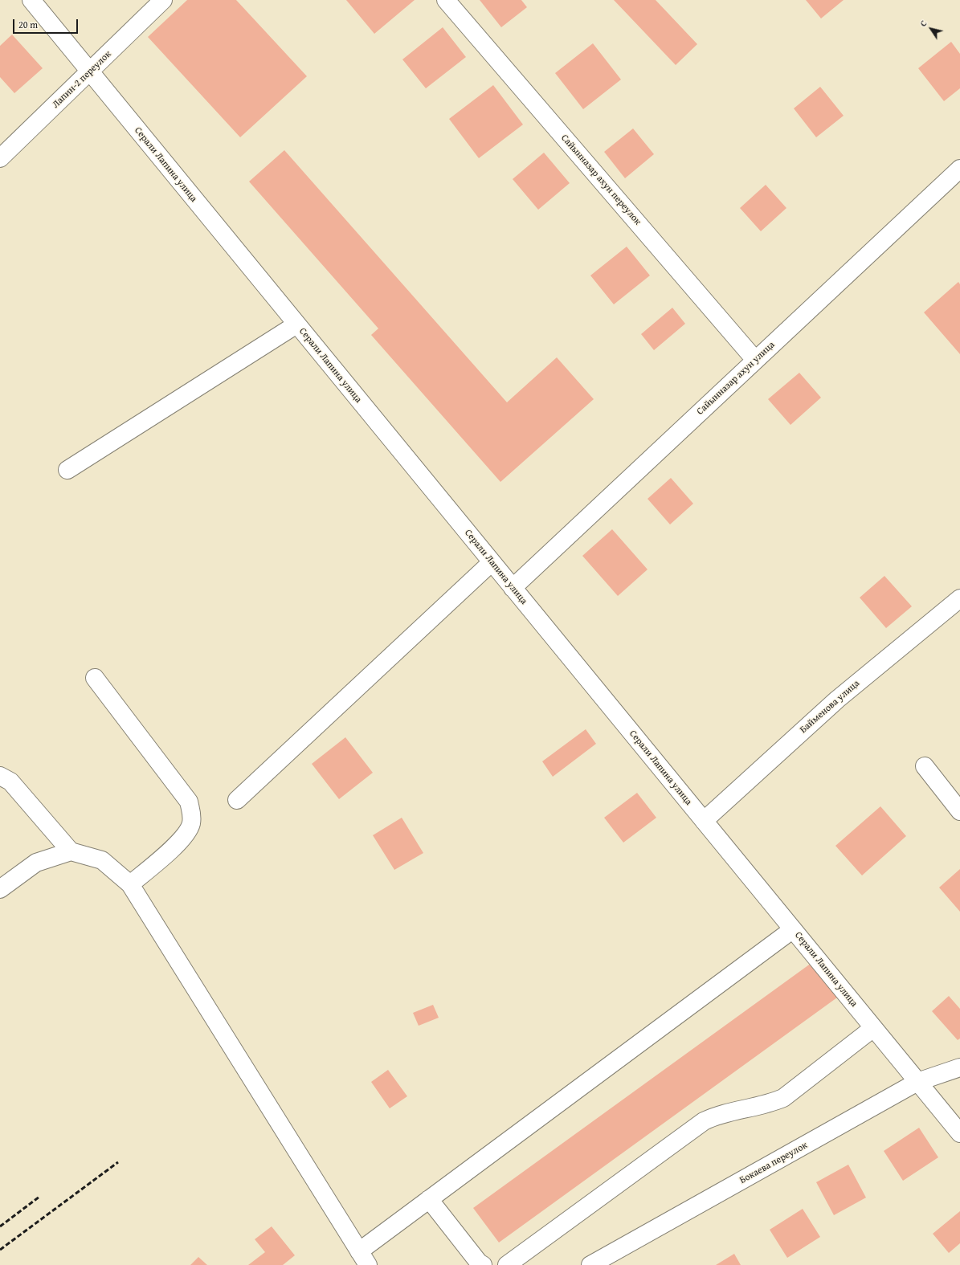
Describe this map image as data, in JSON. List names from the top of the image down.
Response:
{
  "streets": {
    "street": [
      "Лапин-2 переулок",
      "Серали Лапина улица",
      "Сайынназар ахун переулок",
      "Сайынназар ахун улица",
      "Байменова улица",
      "Бокаева переулок"
    ]
  },
  "crossings": [
    ["Лапин-2 переулок", "Серали Лапина улица"],
    ["Серали Лапина улица", "Сайынназар ахун улица"],
    ["Серали Лапина улица", "Байменова улица"],
    ["Серали Лапина улица", "Бокаева переулок"],
    ["Сайынназар ахун переулок", "Сайынназар ахун улица"]
  ],
  "scale_bar": "20 m",
  "north": "top left"
}
